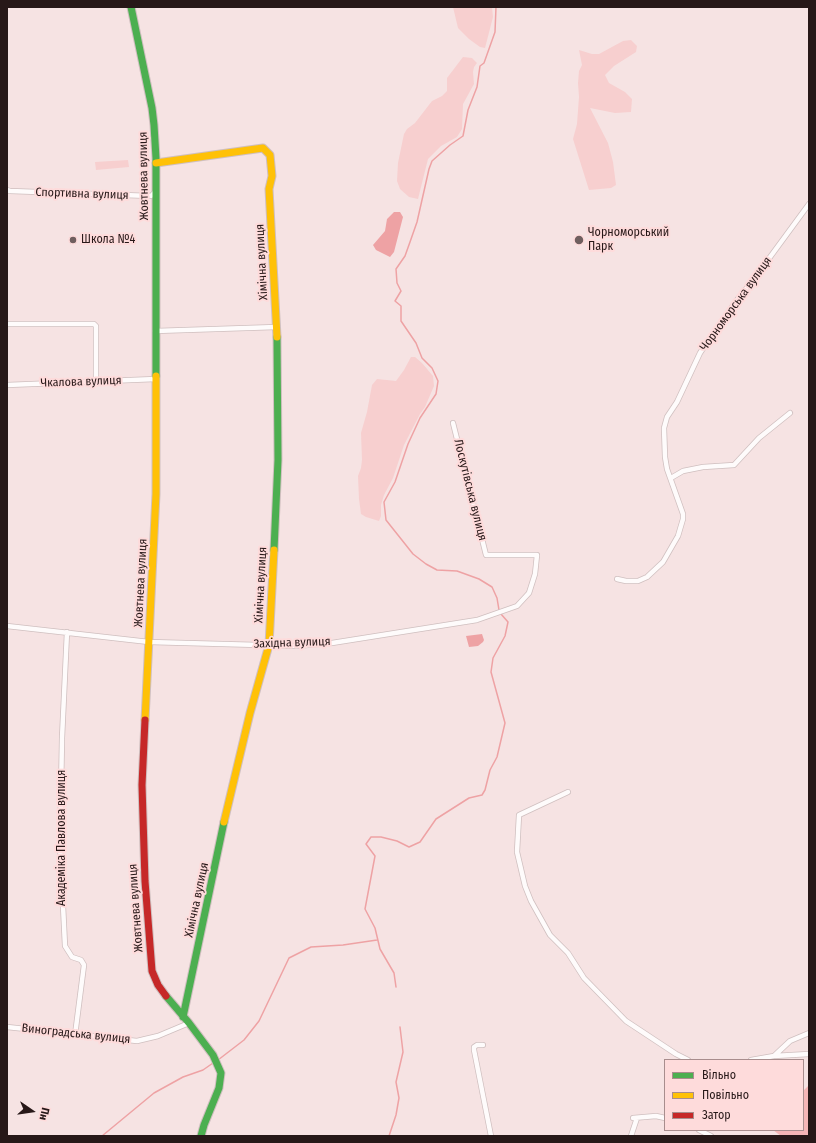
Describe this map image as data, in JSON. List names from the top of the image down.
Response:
{
  "streets": {
    "main road": ["Жовтнева вулиця", "Хімічна вулиця"],
    "street": [
      "Спортивна вулиця",
      "Чорноморська вулиця",
      "Чкалова вулиця",
      "Лоскутівська вулиця",
      "Західна вулиця",
      "Академіка Павлова вулиця",
      "Виноградська вулиця"
    ]
  },
  "crossings": [
    ["Жовтнева вулиця", "Спортивна вулиця"],
    ["Жовтнева вулиця", "Хімічна вулиця"],
    ["Жовтнева вулиця", "Чкалова вулиця"],
    ["Жовтнева вулиця", "Західна вулиця"],
    ["Жовтнева вулиця", "Виноградська вулиця"],
    ["Хімічна вулиця", "Західна вулиця"],
    ["Лоскутівська вулиця", "Західна вулиця"],
    ["Західна вулиця", "Академіка Павлова вулиця"],
    ["Академіка Павлова вулиця", "Виноградська вулиця"]
  ],
  "places": ["Школа №4", "Чорноморський Парк"],
  "legend": ["Вільно", "Повільно", "Затор"],
  "north": "right"
}
